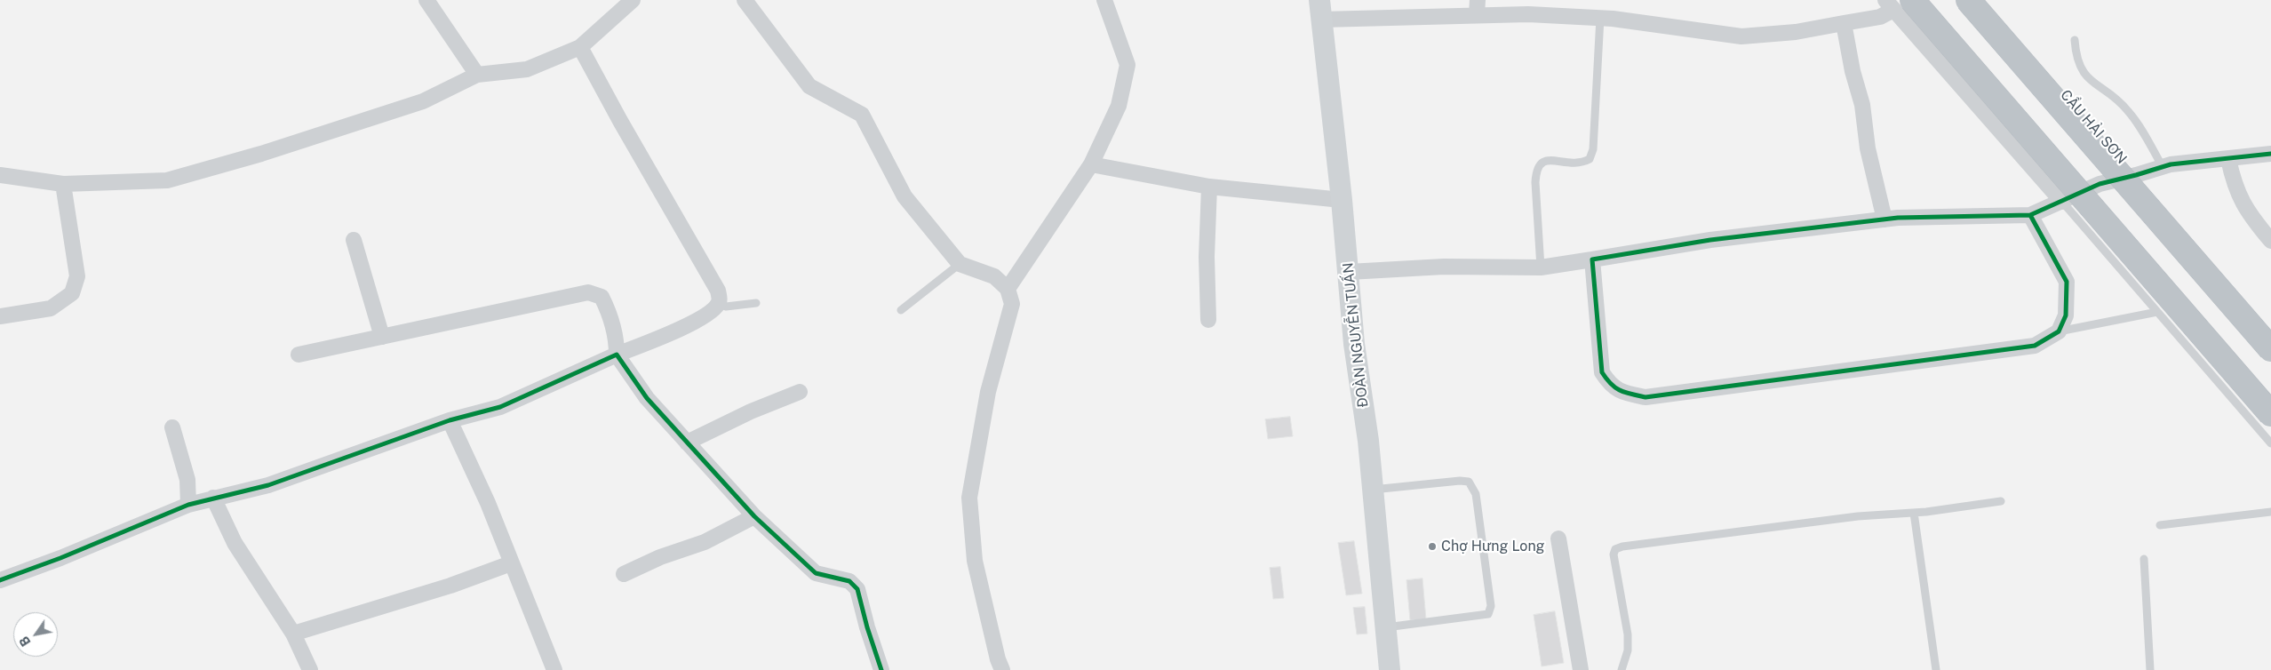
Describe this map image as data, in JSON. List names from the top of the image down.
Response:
{
  "streets": {
    "highway": ["CẦU HẢI SƠN"],
    "main road": ["ĐOÀN NGUYỄN TUẤN"]
  },
  "places": ["Chợ Hưng Long"],
  "north": "bottom left"
}
